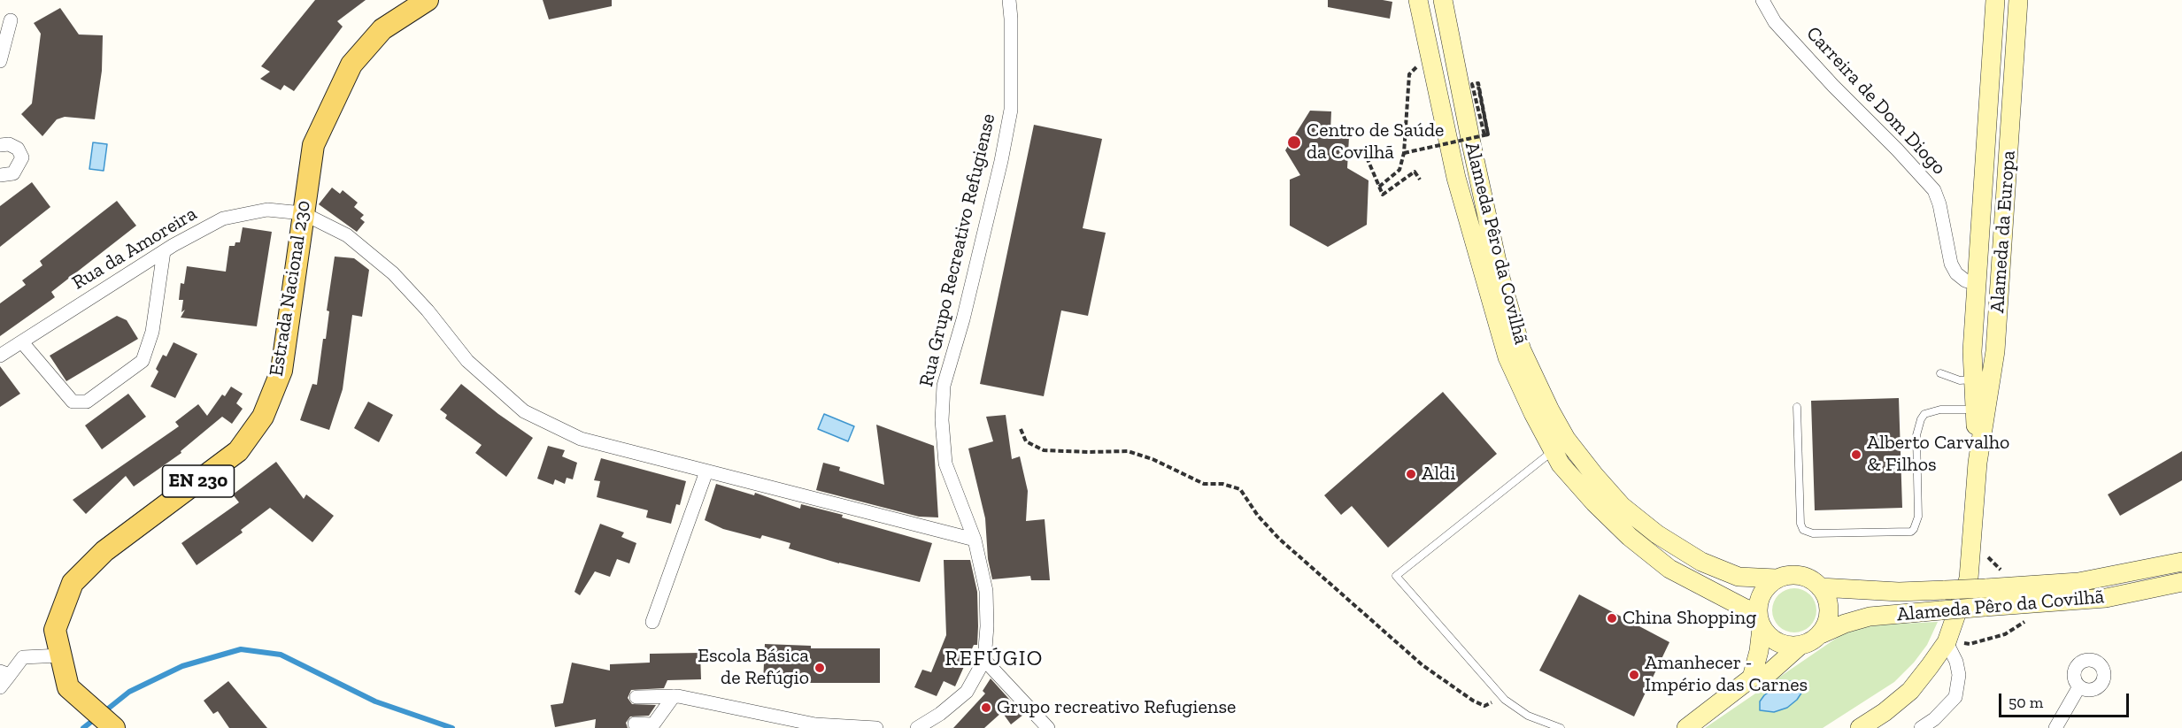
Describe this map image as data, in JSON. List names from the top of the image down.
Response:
{
  "streets": {
    "main road": [
      "Alameda da Europa",
      "Alameda Pêro da Covilhã",
      "Estrada Nacional 230",
      "EN 230"
    ],
    "street": ["Carreira de Dom Diogo", "Rua da Amoreira", "Rua Grupo Recreativo Refugiense"]
  },
  "crossings": [
    ["Carreira de Dom Diogo", "Alameda da Europa"],
    ["Rua da Amoreira", "Estrada Nacional 230"]
  ],
  "districts": ["REFÚGIO"],
  "places": [
    "Centro de Saúde da Covilhã",
    "Alberto Carvalho & Filhos",
    "Aldi",
    "China Shopping",
    "Escola Básica de Refúgio",
    "Amanhecer - Império das Carnes",
    "Grupo recreativo Refugiense"
  ],
  "scale_bar": "50 m"
}
